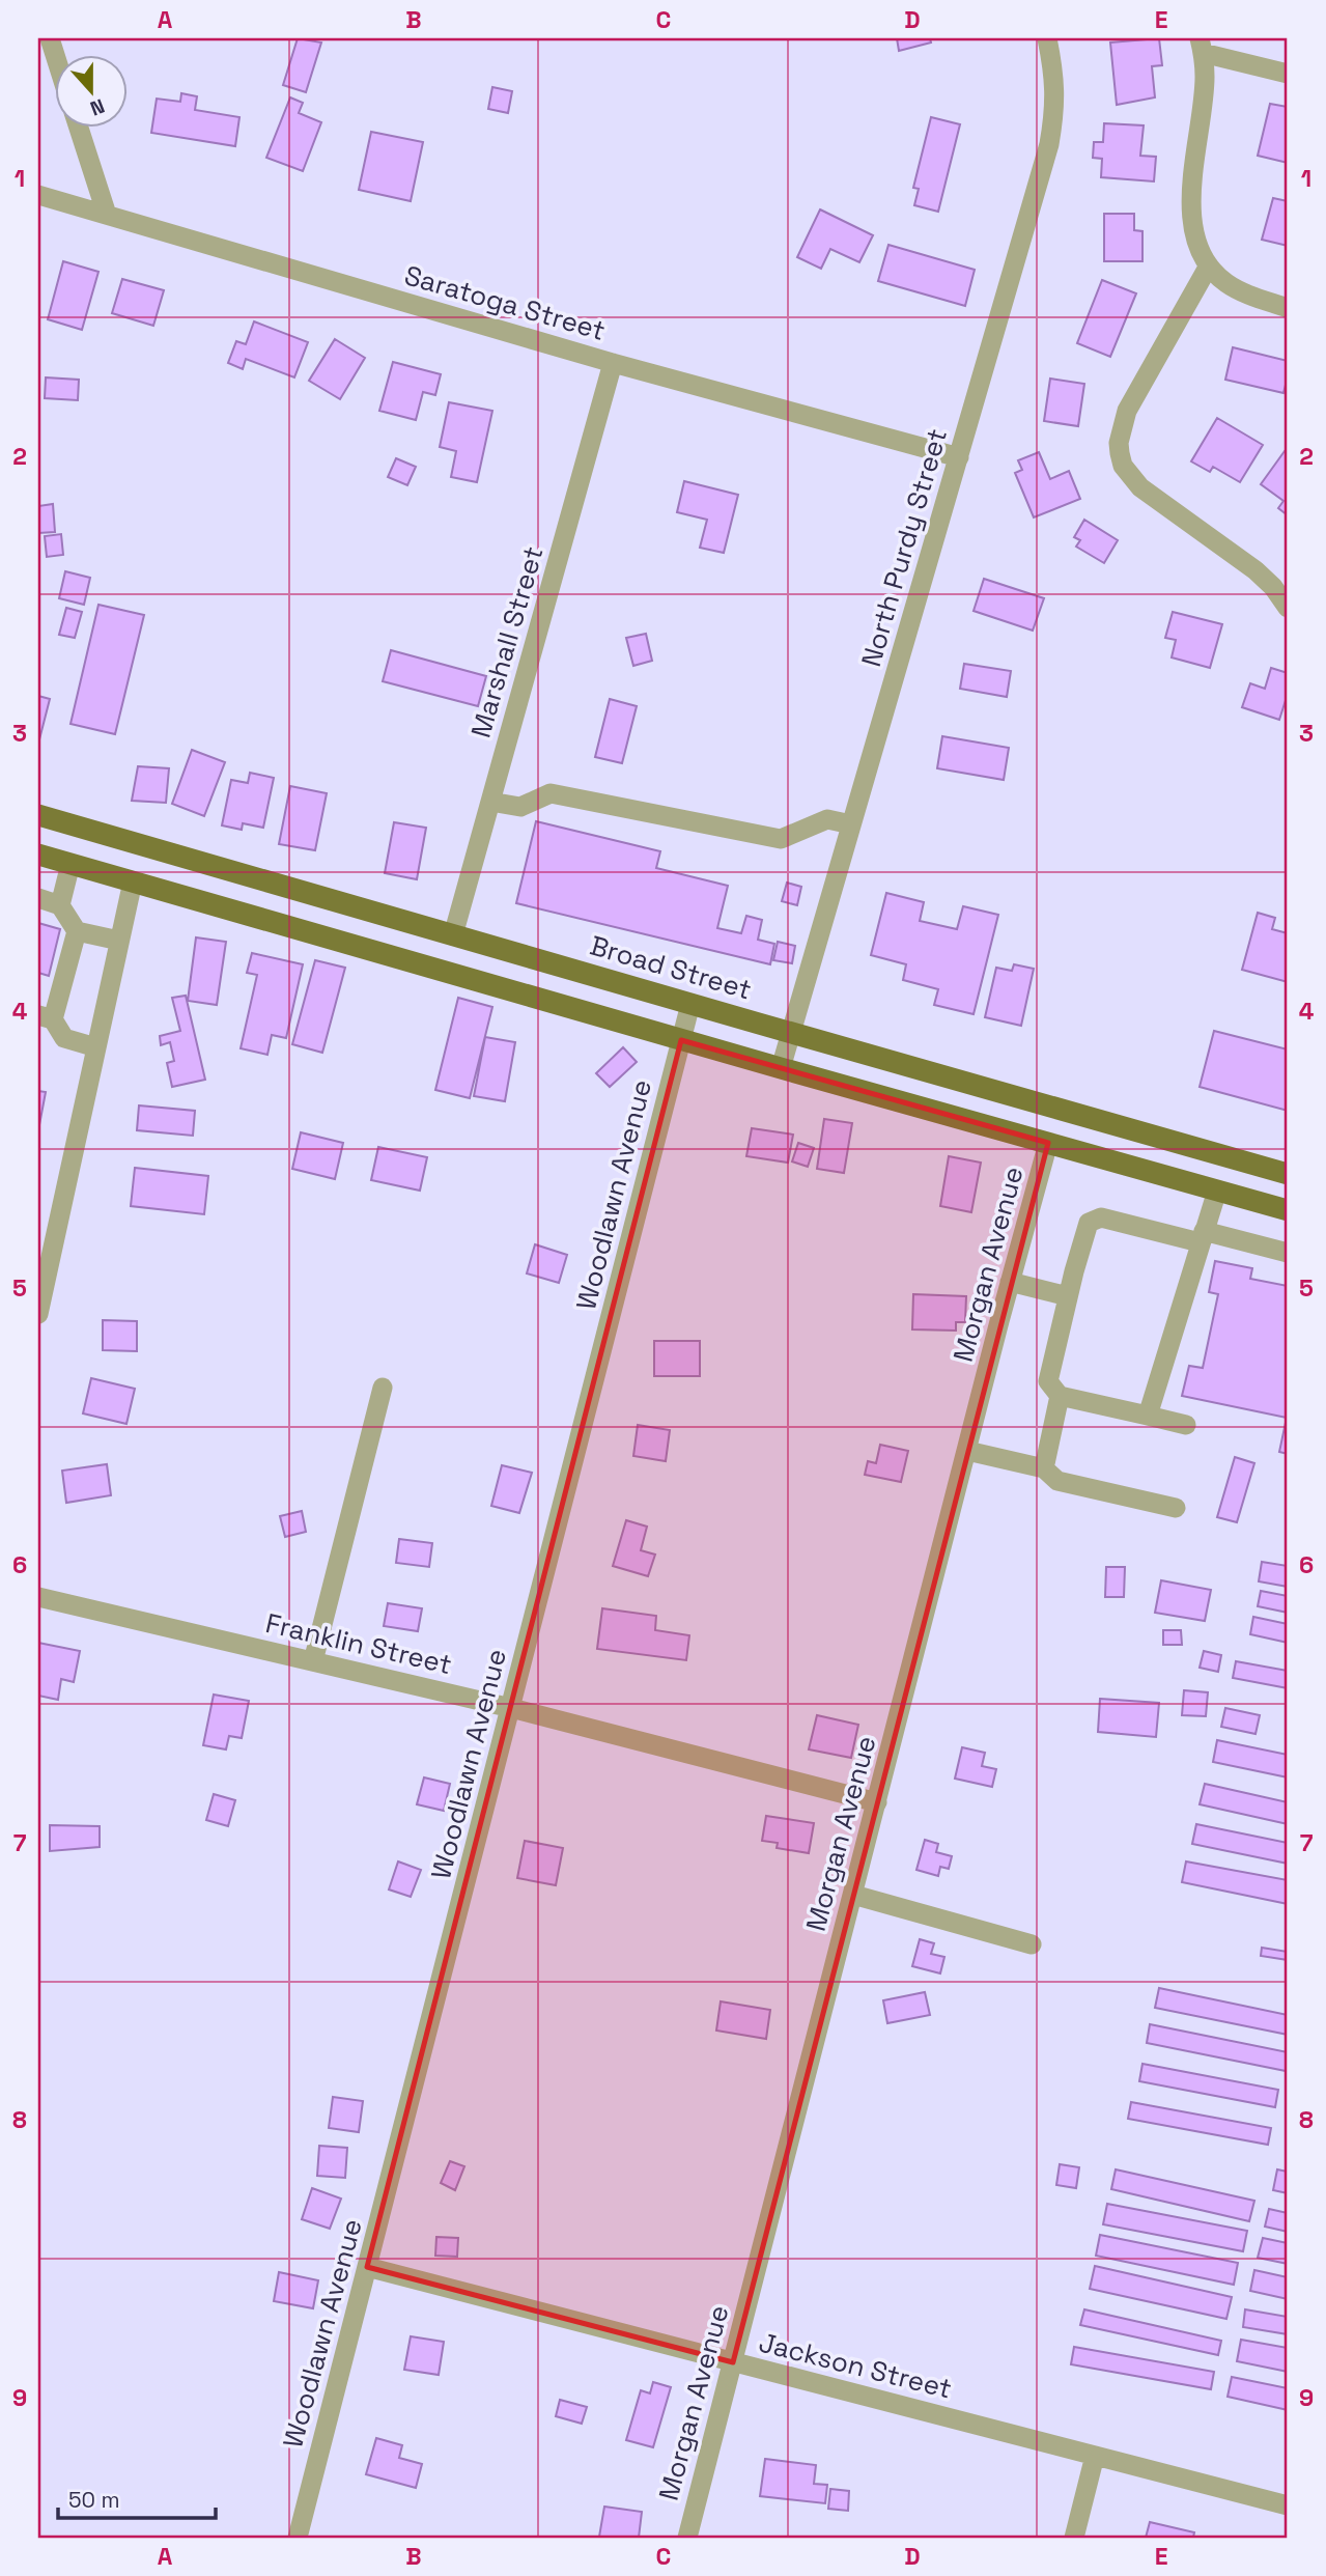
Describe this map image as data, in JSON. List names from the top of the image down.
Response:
{
  "streets": {
    "main road": ["Broad Street"],
    "street": [
      "Saratoga Street",
      "North Purdy Street",
      "Marshall Street",
      "Woodlawn Avenue",
      "Morgan Avenue",
      "Franklin Street",
      "Jackson Street"
    ]
  },
  "crossings": [
    ["Saratoga Street", "North Purdy Street"],
    ["Saratoga Street", "Marshall Street"],
    ["North Purdy Street", "Broad Street"],
    ["Marshall Street", "Broad Street"],
    ["Broad Street", "Woodlawn Avenue"],
    ["Woodlawn Avenue", "Franklin Street"],
    ["Woodlawn Avenue", "Jackson Street"],
    ["Morgan Avenue", "Franklin Street"],
    ["Morgan Avenue", "Jackson Street"]
  ],
  "scale_bar": "50 m",
  "north": "bottom",
  "grid": {
    "columns": [
      "A",
      "B",
      "C",
      "D",
      "E"
    ],
    "rows": [
      "1",
      "2",
      "3",
      "4",
      "5",
      "6",
      "7",
      "8",
      "9"
    ]
  }
}
